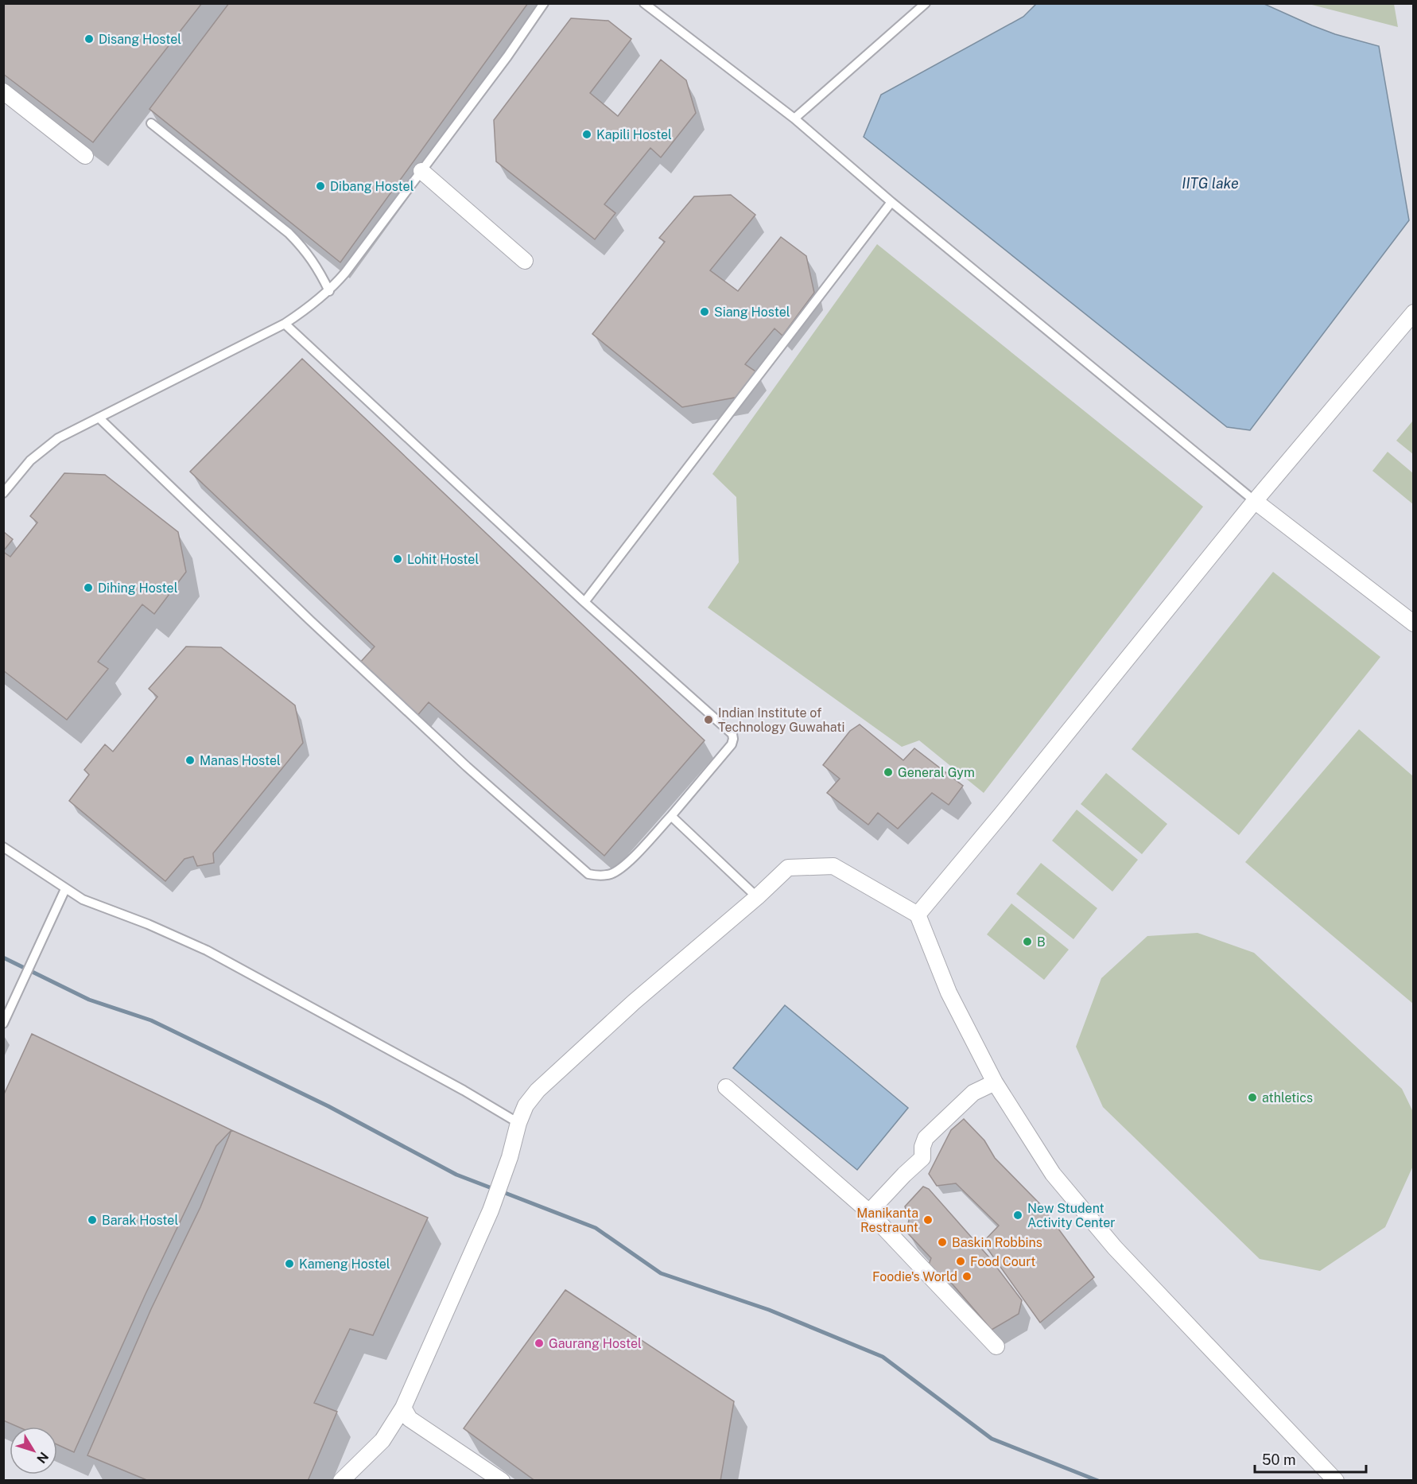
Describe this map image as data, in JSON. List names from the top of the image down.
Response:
{
  "water": ["IITG lake"],
  "places": [
    "Disang Hostel",
    "Kapili Hostel",
    "Dibang Hostel",
    "Siang Hostel",
    "Lohit Hostel",
    "Dihing Hostel",
    "Indian Institute of Technology Guwahati",
    "Manas Hostel",
    "General Gym",
    "B",
    "athletics",
    "New Student Activity Center",
    "Barak Hostel",
    "Manikanta Restraunt",
    "Baskin Robbins",
    "Food Court",
    "Kameng Hostel",
    "Foodie's World",
    "Gaurang Hostel"
  ],
  "scale_bar": "50 m",
  "north": "bottom right"
}
